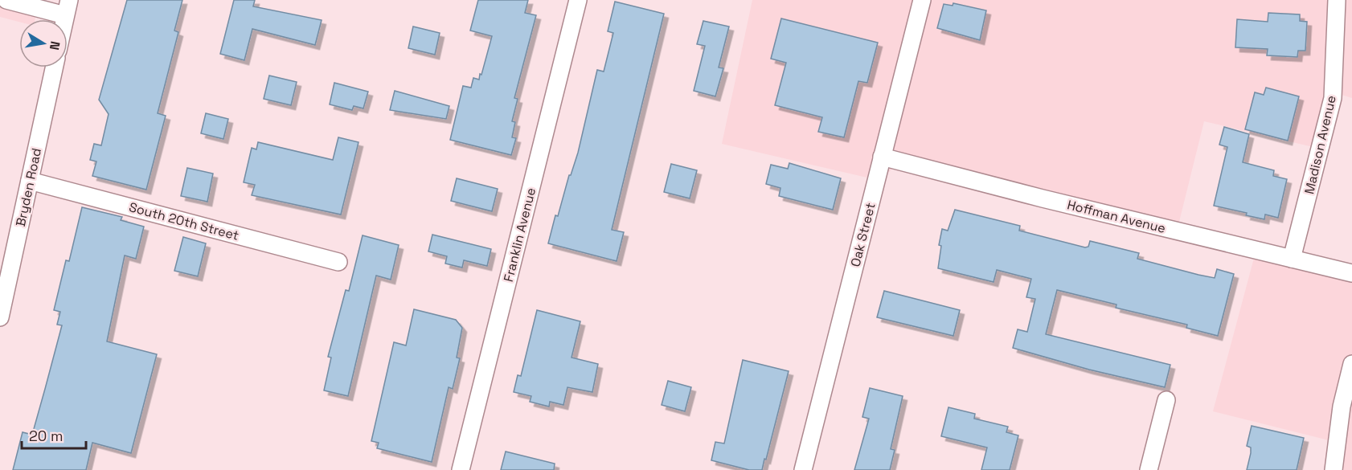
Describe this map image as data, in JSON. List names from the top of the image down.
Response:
{
  "streets": {
    "street": [
      "Madison Avenue",
      "Bryden Road",
      "Hoffman Avenue",
      "South 20th Street",
      "Franklin Avenue",
      "Oak Street"
    ]
  },
  "crossings": [
    ["Madison Avenue", "Hoffman Avenue"],
    ["Bryden Road", "South 20th Street"],
    ["Hoffman Avenue", "Oak Street"]
  ],
  "scale_bar": "20 m",
  "north": "right"
}
